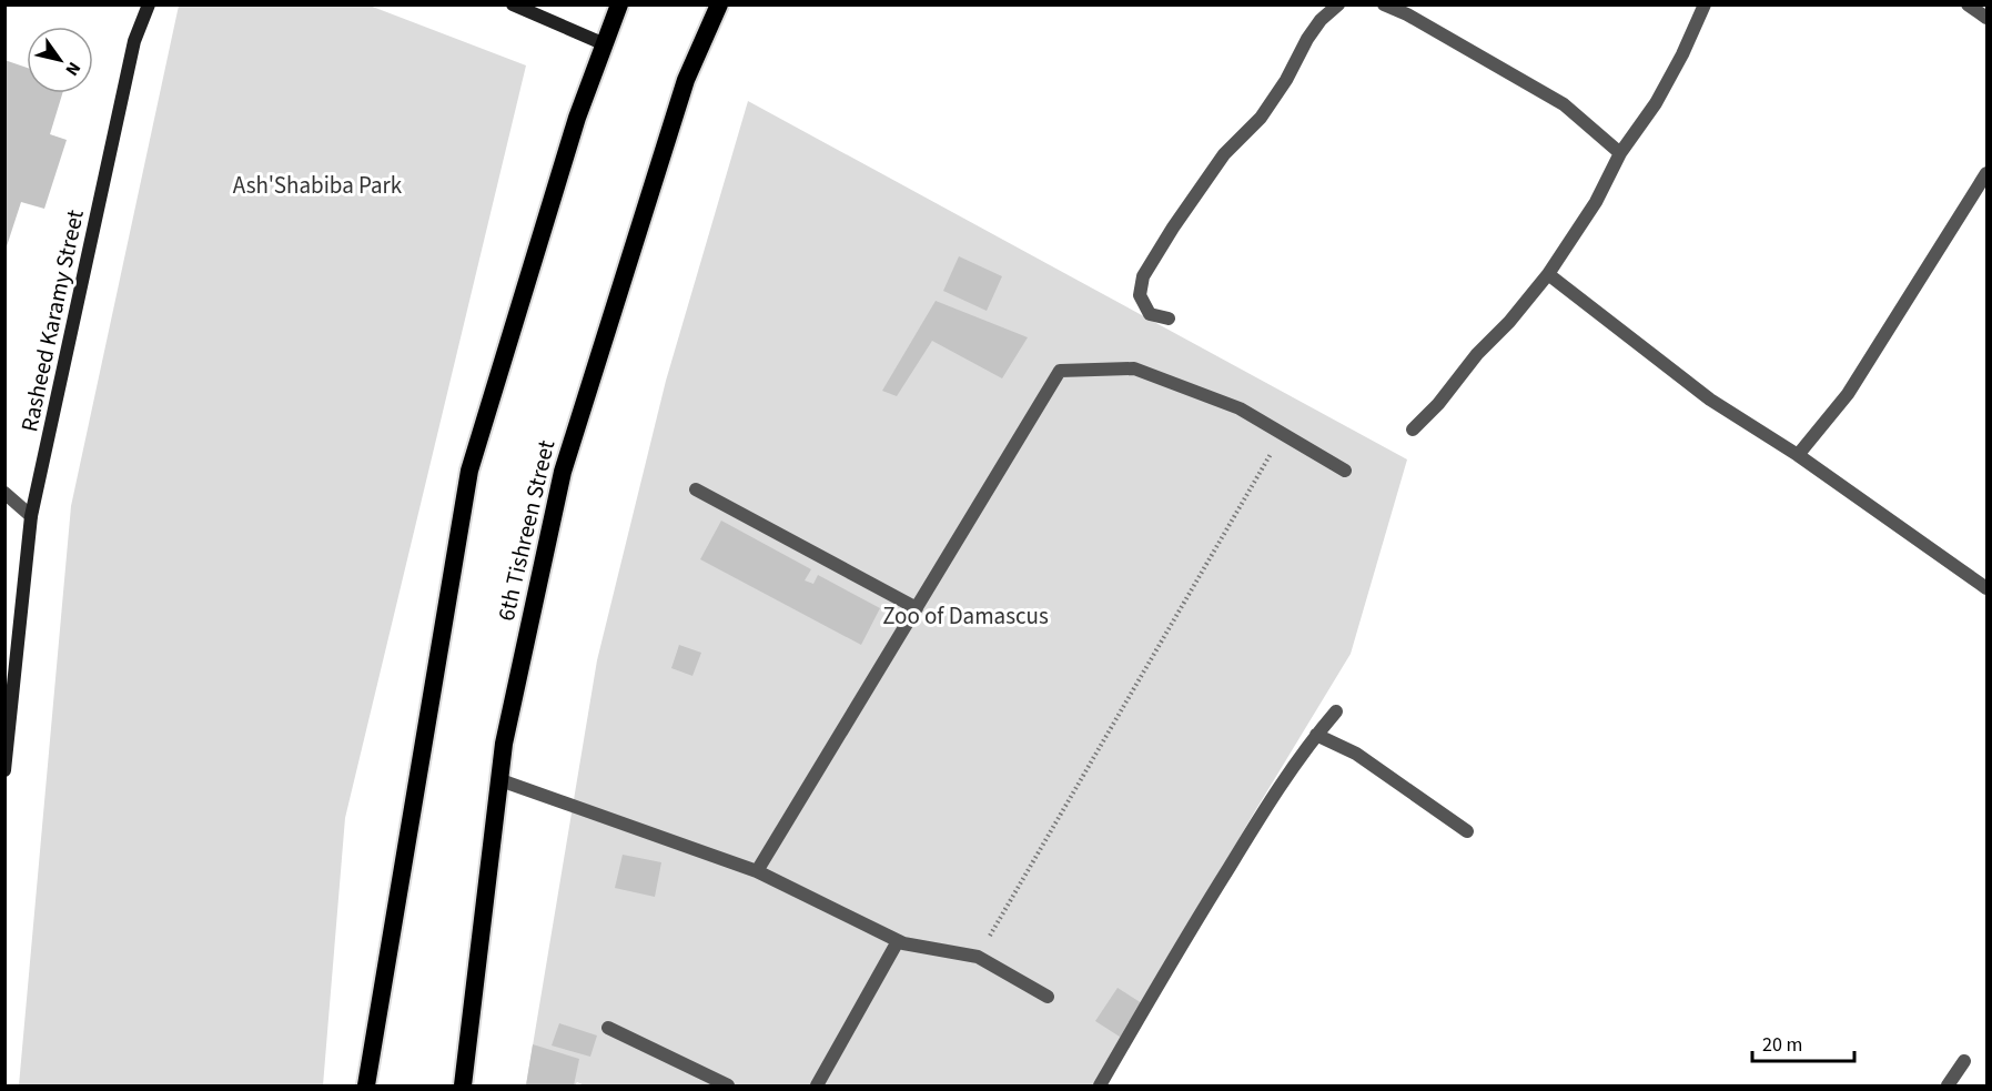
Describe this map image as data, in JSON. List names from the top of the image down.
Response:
{
  "streets": {
    "highway": ["6th Tishreen Street"],
    "main road": ["Rasheed Karamy Street"]
  },
  "parks": ["Ash'Shabiba Park", "Zoo of Damascus"],
  "scale_bar": "20 m",
  "north": "bottom right"
}
